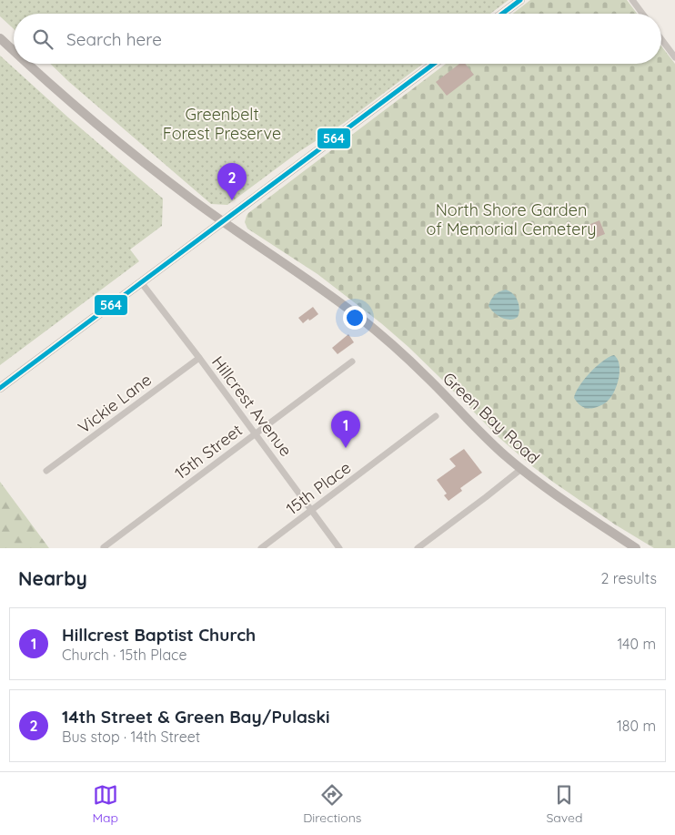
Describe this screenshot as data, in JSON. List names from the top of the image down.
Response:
{
  "streets": {
    "main road": ["Green Bay Road"],
    "street": [
      "Vickie Lane",
      "Hillcrest Avenue",
      "15th Street",
      "15th Place"
    ]
  },
  "crossings": [
    ["Vickie Lane", "Hillcrest Avenue"],
    ["Hillcrest Avenue", "15th Street"],
    ["Hillcrest Avenue", "15th Place"]
  ],
  "parks": ["Greenbelt Forest Preserve", "North Shore Garden of Memorial Cemetery"],
  "lines": ["transit line 564"],
  "page": {
    "search": "Search here",
    "pins": ["2", "1"],
    "heading": ["Nearby", "2 results"],
    "list": [
      {
        "mark": "1",
        "name": "Hillcrest Baptist Church",
        "note": "Church · 15th Place",
        "value": "140 m"
      },
      {
        "mark": "2",
        "name": "14th Street & Green Bay/Pulaski",
        "note": "Bus stop · 14th Street",
        "value": "180 m"
      }
    ],
    "nav": ["Map", "Directions", "Saved"]
  }
}
